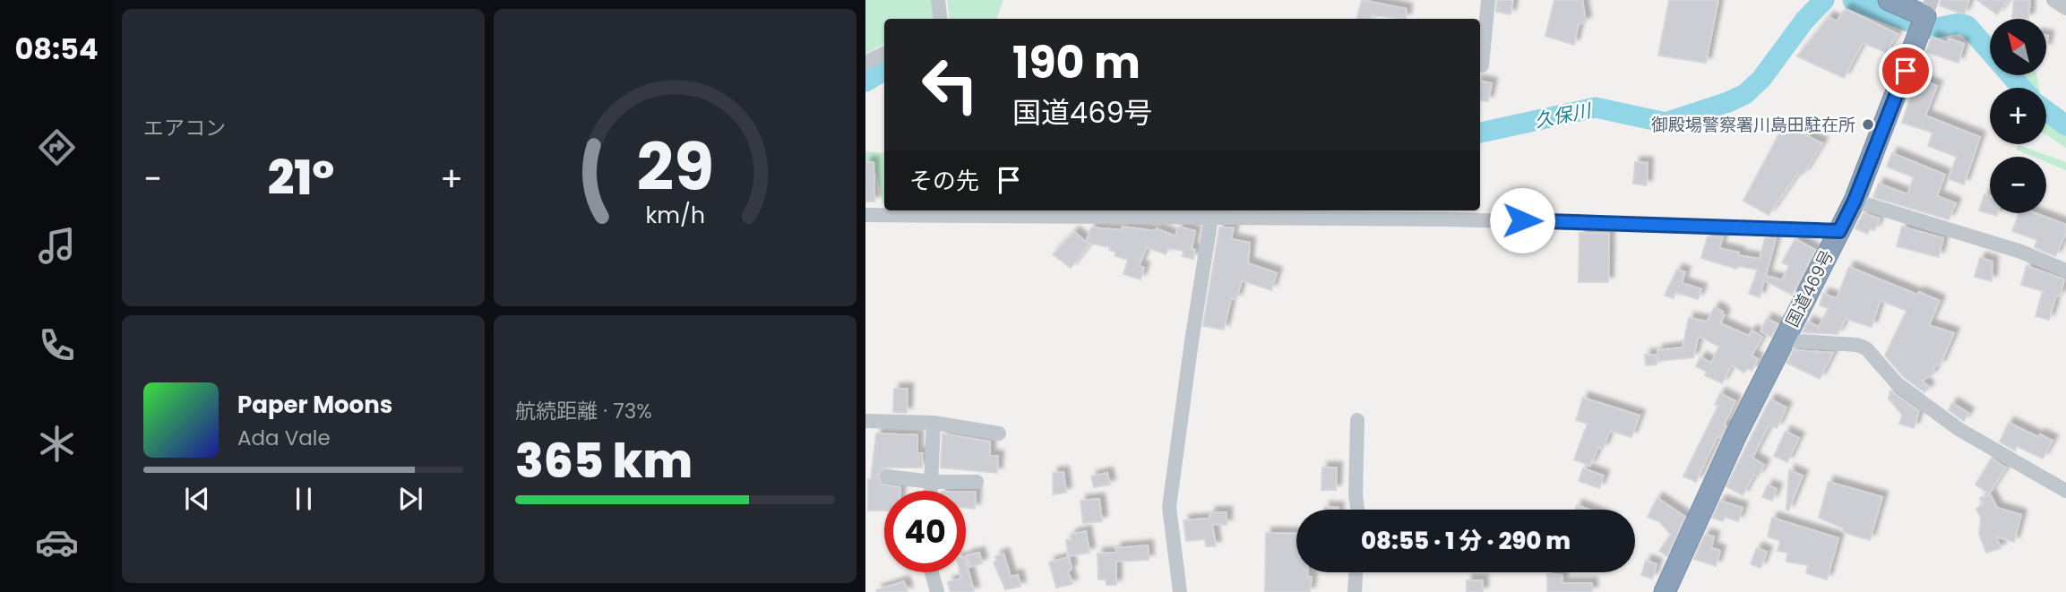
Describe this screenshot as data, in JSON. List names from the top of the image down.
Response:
{
  "streets": {
    "highway": ["国道469号"]
  },
  "water": ["久保川"],
  "places": ["御殿場警察署川島田駐在所"],
  "north": "top left",
  "page": {
    "tabs": "08:54",
    "tile": [
      "エアコン",
      ["航続距離 · 73%", "365 km"]
    ],
    "map_buttons": ["+", "−"],
    "turn": ["190 m", "国道469号"],
    "then": "その先",
    "heat": ["−", "21°", "+"],
    "song": ["Paper Moons", "Ada Vale"],
    "limit": "40",
    "trip": "08:55 · 1 分 · 290 m",
    "gauge": ["29", "km/h"]
  }
}
